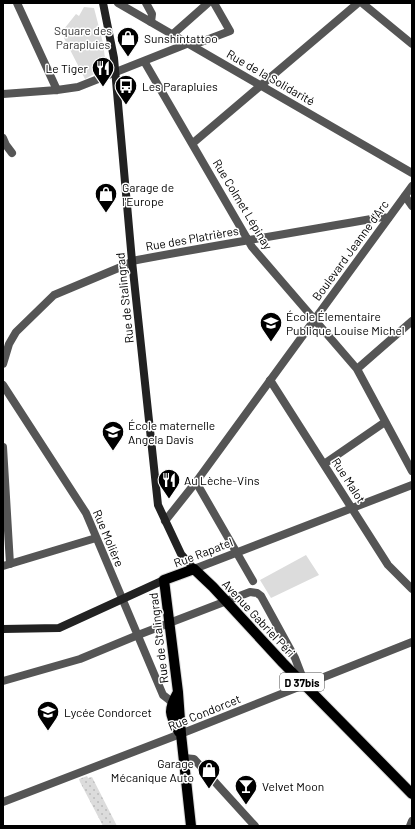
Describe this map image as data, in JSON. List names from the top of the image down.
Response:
{
  "streets": {
    "main road": [
      "Rue de Stalingrad",
      "Rue Rapatel",
      "Avenue Gabriel Péri",
      "D 37bis"
    ],
    "street": [
      "Rue de la Solidarité",
      "Rue Colmet Lépinay",
      "Rue des Platrières",
      "Boulevard Jeanne d'Arc",
      "Rue Malot",
      "Rue Molière",
      "Rue Condorcet"
    ]
  },
  "crossings": [
    ["Rue Colmet Lépinay", "Rue des Platrières"],
    ["Rue Colmet Lépinay", "Boulevard Jeanne d'Arc"],
    ["Rue des Platrières", "Boulevard Jeanne d'Arc"],
    ["Rue des Platrières", "Rue de Stalingrad"],
    ["Boulevard Jeanne d'Arc", "Rue de Stalingrad"],
    ["Boulevard Jeanne d'Arc", "Rue Malot"],
    ["Boulevard Jeanne d'Arc", "Avenue Gabriel Péri"],
    ["Rue de Stalingrad", "Rue Molière"],
    ["Rue de Stalingrad", "Rue Rapatel"],
    ["Rue de Stalingrad", "Avenue Gabriel Péri"],
    ["Rue Malot", "Rue Rapatel"],
    ["Rue Molière", "Rue Rapatel"],
    ["Rue Rapatel", "Avenue Gabriel Péri"],
    ["Avenue Gabriel Péri", "Rue Condorcet"]
  ],
  "parks": ["Square des Parapluies"],
  "places": {
    "shop": ["Sunshintattoo", "Garage de l'Europe", "Garage Mécanique Auto"],
    "restaurant": ["Le Tiger", "Au Lèche-Vins"],
    "bus stop": ["Les Parapluies"],
    "school or university": ["École Élementaire Publique Louise Michel", "École maternelle Angela Davis", "Lycée Condorcet"],
    "bar": ["Velvet Moon"]
  }
}
